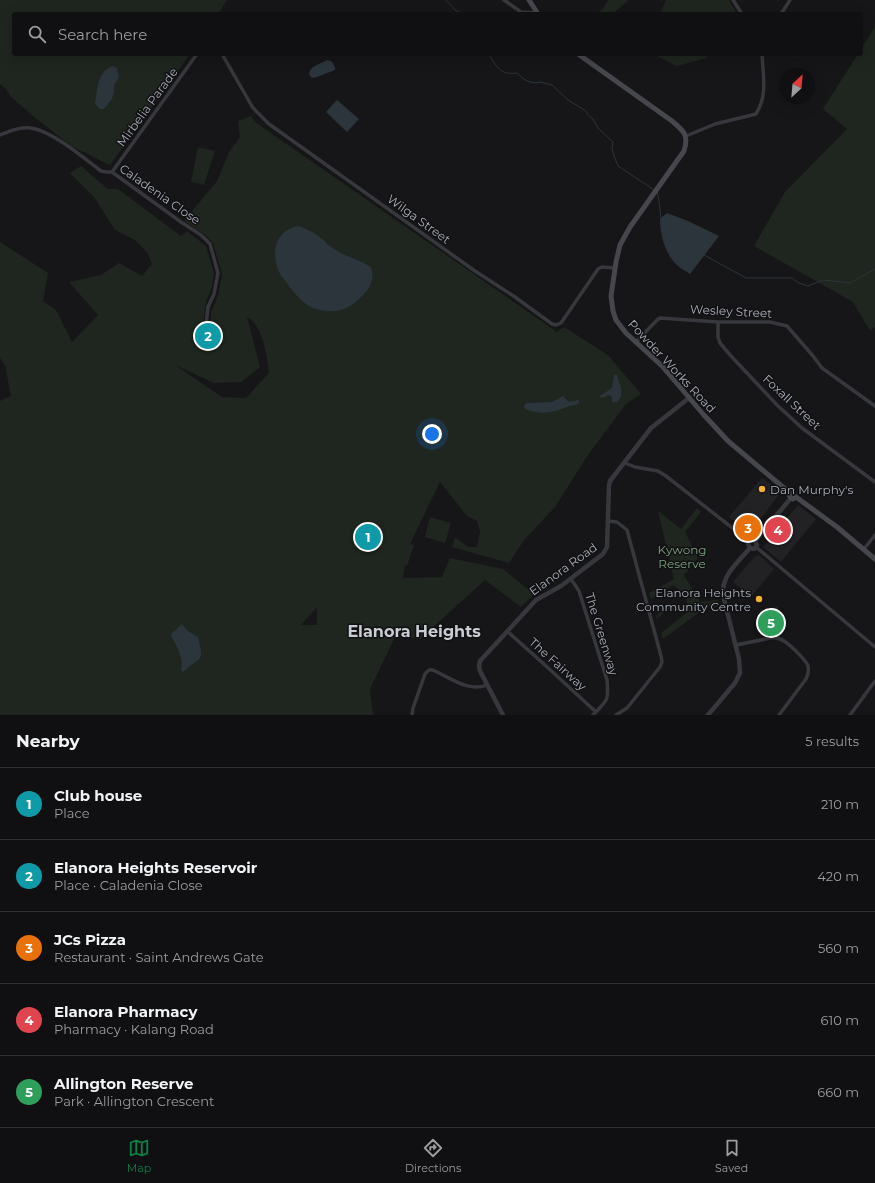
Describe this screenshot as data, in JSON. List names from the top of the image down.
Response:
{
  "streets": {
    "main road": ["Powder Works Road"],
    "street": [
      "Mirbelia Parade",
      "Caladenia Close",
      "Wilga Street",
      "Wesley Street",
      "Foxall Street",
      "Elanora Road",
      "The Greenway",
      "The Fairway"
    ]
  },
  "crossings": [
    ["Mirbelia Parade", "Caladenia Close"],
    ["Wilga Street", "Powder Works Road"],
    ["Wesley Street", "Powder Works Road"],
    ["Wesley Street", "Foxall Street"],
    ["Powder Works Road", "Elanora Road"],
    ["Elanora Road", "The Greenway"],
    ["Elanora Road", "The Fairway"],
    ["The Greenway", "The Fairway"]
  ],
  "districts": ["Elanora Heights"],
  "parks": ["Kywong Reserve"],
  "places": ["Dan Murphy's", "Elanora Heights Community Centre"],
  "north": "top right",
  "page": {
    "search": "Search here",
    "pins": [
      "2",
      "3",
      "4",
      "1",
      "5"
    ],
    "heading": ["Nearby", "5 results"],
    "list": [
      {
        "mark": "1",
        "name": "Club house",
        "note": "Place",
        "value": "210 m"
      },
      {
        "mark": "2",
        "name": "Elanora Heights Reservoir",
        "note": "Place · Caladenia Close",
        "value": "420 m"
      },
      {
        "mark": "3",
        "name": "JCs Pizza",
        "note": "Restaurant · Saint Andrews Gate",
        "value": "560 m"
      },
      {
        "mark": "4",
        "name": "Elanora Pharmacy",
        "note": "Pharmacy · Kalang Road",
        "value": "610 m"
      },
      {
        "mark": "5",
        "name": "Allington Reserve",
        "note": "Park · Allington Crescent",
        "value": "660 m"
      }
    ],
    "nav": ["Map", "Directions", "Saved"]
  }
}
